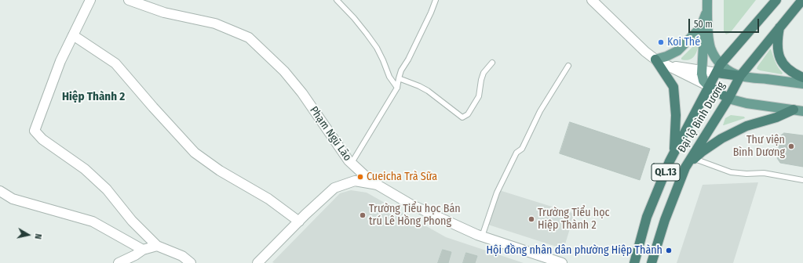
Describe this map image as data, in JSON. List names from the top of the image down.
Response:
{
  "streets": {
    "highway": ["Đại lộ Bình Dương", "QL.13"],
    "street": ["Phạm Ngũ Lão"]
  },
  "districts": ["Hiệp Thành 2"],
  "places": [
    "Koi Thé",
    "Thư viện Bình Dương",
    "Cueicha Trà Sữa",
    "Trường Tiểu học Bán trú Lê Hồng Phong",
    "Trường Tiểu học Hiệp Thành 2",
    "Hội đồng nhân dân phường Hiệp Thành"
  ],
  "scale_bar": "50 m",
  "north": "right"
}
